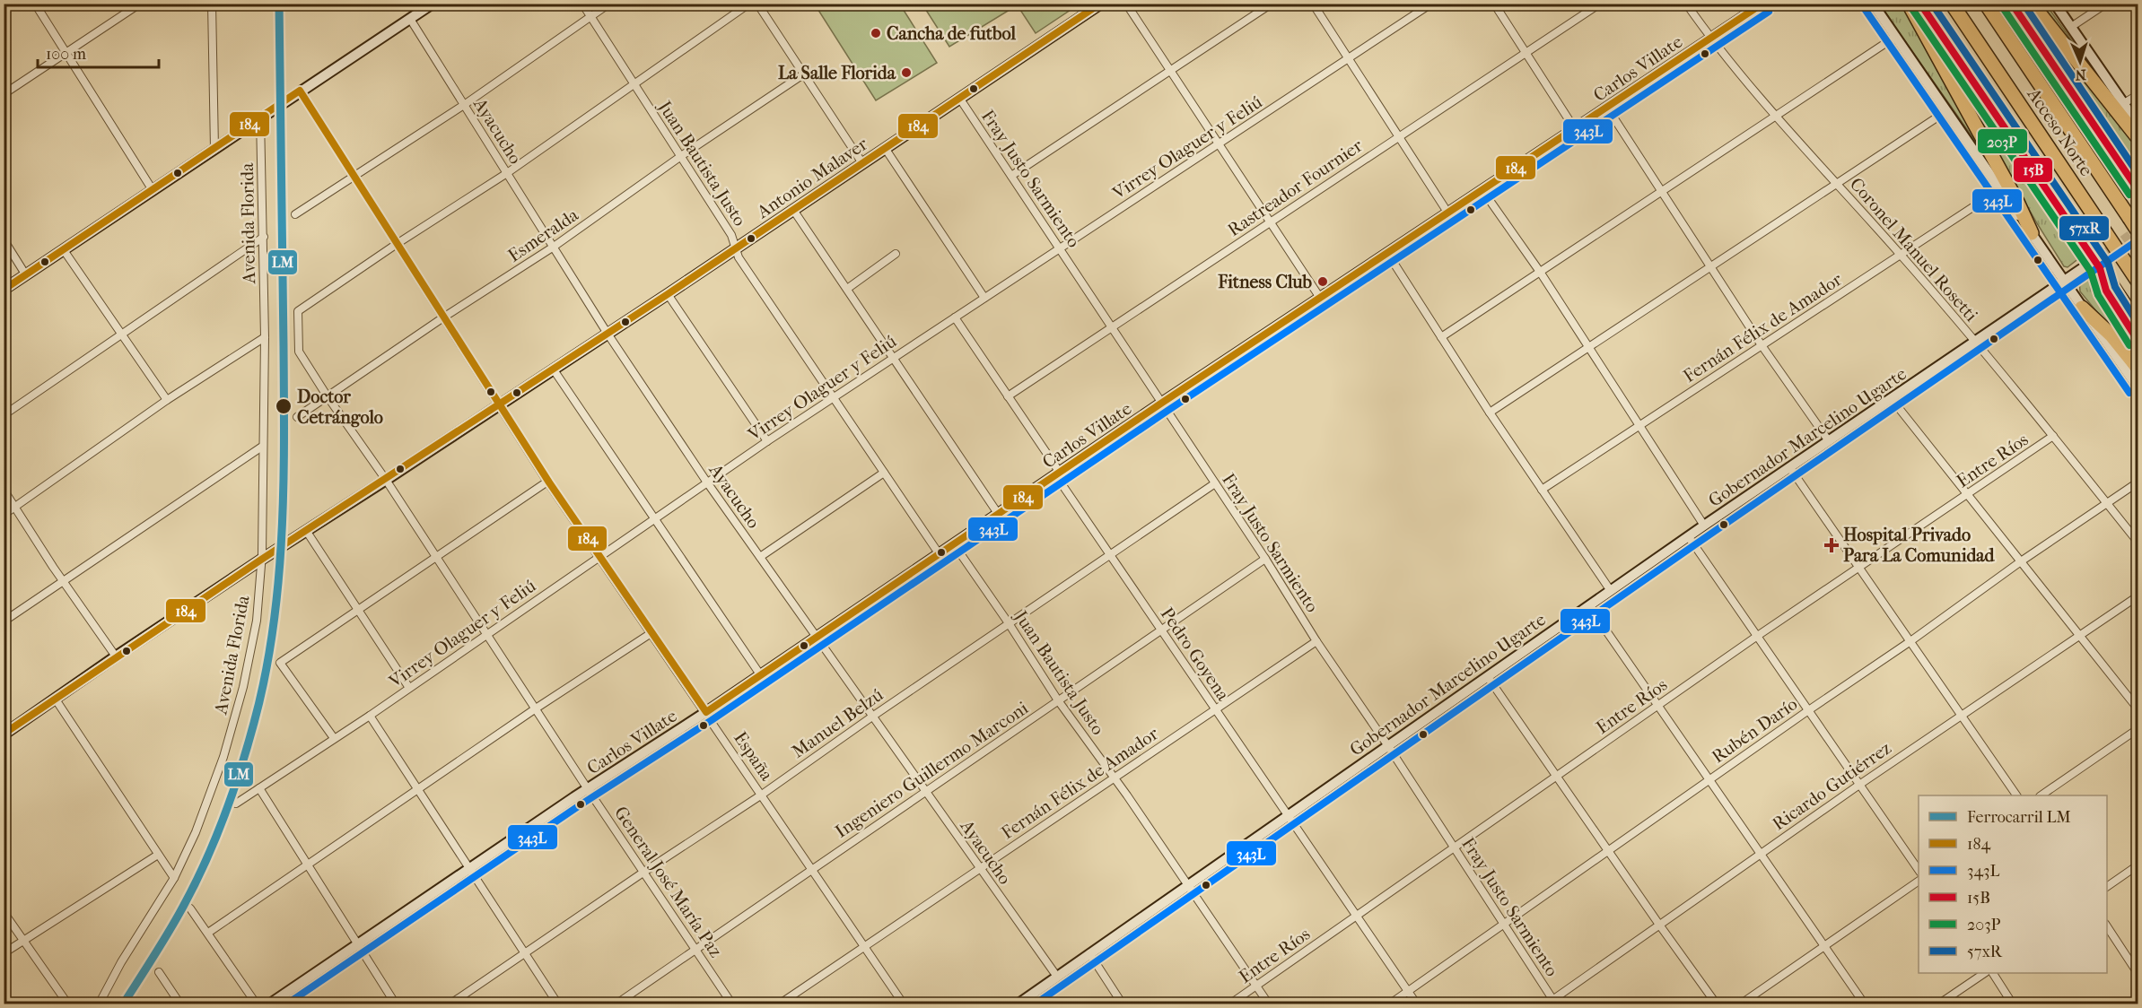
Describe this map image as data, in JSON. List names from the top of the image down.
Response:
{
  "streets": {
    "highway": ["Acceso Norte"],
    "street": [
      "Carlos Villate",
      "Ayacucho",
      "Virrey Olaguer y Feliú",
      "Juan Bautista Justo",
      "Antonio Malaver",
      "Fray Justo Sarmiento",
      "Rastreador Fournier",
      "Avenida Florida",
      "Esmeralda",
      "Coronel Manuel Rosetti",
      "Fernán Félix de Amador",
      "Gobernador Marcelino Ugarte",
      "Entre Ríos",
      "Pedro Goyena",
      "Manuel Belzú",
      "Rubén Darío",
      "España",
      "Ingeniero Guillermo Marconi",
      "Ricardo Gutiérrez",
      "General José María Paz"
    ]
  },
  "crossings": [
    ["Carlos Villate", "Ayacucho"],
    ["Carlos Villate", "Juan Bautista Justo"],
    ["Carlos Villate", "Fray Justo Sarmiento"],
    ["Carlos Villate", "Coronel Manuel Rosetti"],
    ["Carlos Villate", "Pedro Goyena"],
    ["Carlos Villate", "España"],
    ["Carlos Villate", "General José María Paz"],
    ["Ayacucho", "Virrey Olaguer y Feliú"],
    ["Ayacucho", "Antonio Malaver"],
    ["Ayacucho", "Esmeralda"],
    ["Ayacucho", "Fernán Félix de Amador"],
    ["Ayacucho", "Gobernador Marcelino Ugarte"],
    ["Ayacucho", "Manuel Belzú"],
    ["Ayacucho", "Ingeniero Guillermo Marconi"],
    ["Virrey Olaguer y Feliú", "Juan Bautista Justo"],
    ["Virrey Olaguer y Feliú", "Fray Justo Sarmiento"],
    ["Virrey Olaguer y Feliú", "Pedro Goyena"],
    ["Virrey Olaguer y Feliú", "España"],
    ["Virrey Olaguer y Feliú", "General José María Paz"],
    ["Juan Bautista Justo", "Antonio Malaver"],
    ["Juan Bautista Justo", "Esmeralda"],
    ["Juan Bautista Justo", "Fernán Félix de Amador"],
    ["Juan Bautista Justo", "Gobernador Marcelino Ugarte"],
    ["Juan Bautista Justo", "Entre Ríos"],
    ["Juan Bautista Justo", "Manuel Belzú"],
    ["Juan Bautista Justo", "Ingeniero Guillermo Marconi"],
    ["Antonio Malaver", "Fray Justo Sarmiento"],
    ["Antonio Malaver", "Avenida Florida"],
    ["Antonio Malaver", "España"],
    ["Antonio Malaver", "General José María Paz"],
    ["Fray Justo Sarmiento", "Rastreador Fournier"],
    ["Fray Justo Sarmiento", "Fernán Félix de Amador"],
    ["Fray Justo Sarmiento", "Gobernador Marcelino Ugarte"],
    ["Fray Justo Sarmiento", "Entre Ríos"],
    ["Fray Justo Sarmiento", "Manuel Belzú"],
    ["Fray Justo Sarmiento", "Rubén Darío"],
    ["Fray Justo Sarmiento", "Ingeniero Guillermo Marconi"],
    ["Fray Justo Sarmiento", "Ricardo Gutiérrez"],
    ["Rastreador Fournier", "Pedro Goyena"],
    ["Esmeralda", "España"],
    ["Esmeralda", "General José María Paz"],
    ["Coronel Manuel Rosetti", "Fernán Félix de Amador"],
    ["Coronel Manuel Rosetti", "Gobernador Marcelino Ugarte"],
    ["Coronel Manuel Rosetti", "Entre Ríos"],
    ["Coronel Manuel Rosetti", "Rubén Darío"],
    ["Fernán Félix de Amador", "Pedro Goyena"],
    ["Fernán Félix de Amador", "España"],
    ["Gobernador Marcelino Ugarte", "Pedro Goyena"],
    ["Entre Ríos", "Pedro Goyena"],
    ["Pedro Goyena", "Manuel Belzú"],
    ["Pedro Goyena", "Rubén Darío"],
    ["Pedro Goyena", "Ingeniero Guillermo Marconi"],
    ["Manuel Belzú", "España"],
    ["Manuel Belzú", "General José María Paz"],
    ["España", "Ingeniero Guillermo Marconi"],
    ["España", "General José María Paz"],
    ["Ingeniero Guillermo Marconi", "General José María Paz"]
  ],
  "places": {
    "other": [
      "Cancha de futbol",
      "La Salle Florida",
      "Fitness Club",
      "Doctor Cetrángolo"
    ],
    "health": ["Hospital Privado Para La Comunidad"]
  },
  "lines": [
    "rail line LM",
    "transit line 184",
    "transit line 15B",
    "transit line 57xR",
    "transit line 343L",
    "transit line 203P"
  ],
  "legend": [
    "Ferrocarril LM",
    "184",
    "343L",
    "15B",
    "203P",
    "57xR"
  ],
  "scale_bar": "100 m",
  "north": "bottom"
}
